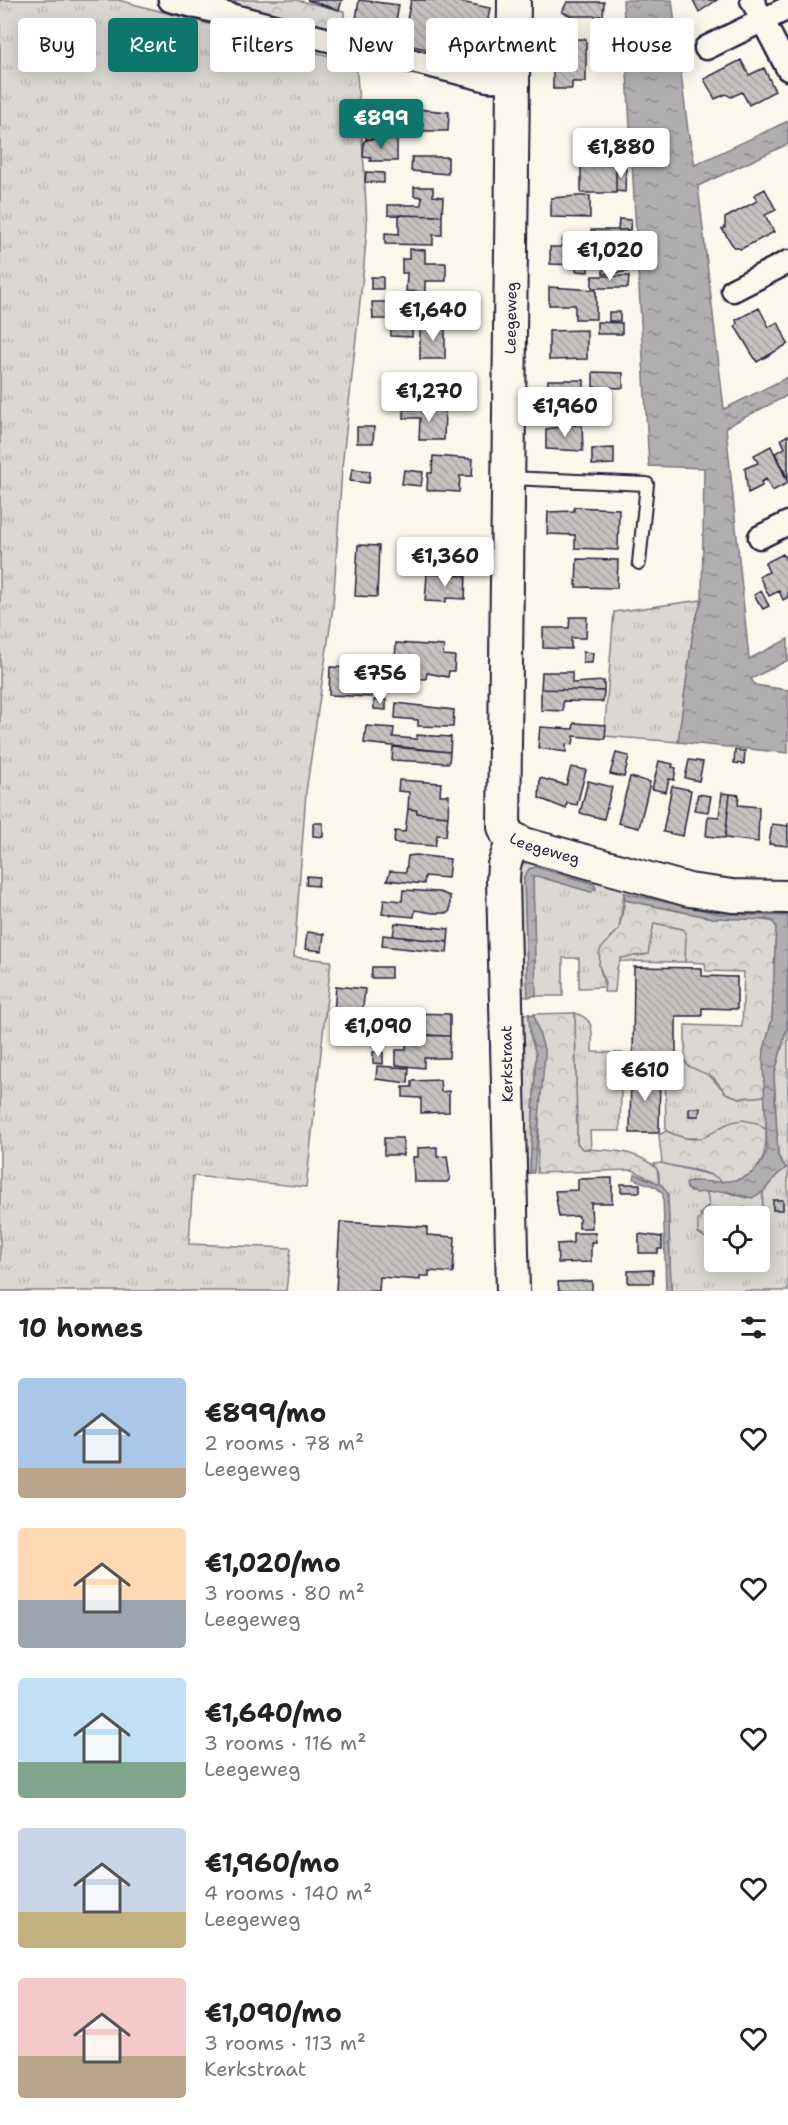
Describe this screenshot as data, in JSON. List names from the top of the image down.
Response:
{
  "streets": {
    "main road": ["Leegeweg", "Kerkstraat"]
  },
  "crossings": [
    ["Leegeweg", "Kerkstraat"]
  ],
  "page": {
    "chip": [
      "Buy",
      "Rent",
      "Filters",
      "New",
      "Apartment",
      "House"
    ],
    "price": [
      "€899",
      "€1,880",
      "€1,020",
      "€1,640",
      "€1,270",
      "€1,960",
      "€1,360",
      "€756",
      "€1,090",
      "€610"
    ],
    "heading": "10 homes",
    "list": [
      {
        "name": "€899/mo",
        "note": "2 rooms · 78 m² · Leegeweg"
      },
      {
        "name": "€1,020/mo",
        "note": "3 rooms · 80 m² · Leegeweg"
      },
      {
        "name": "€1,640/mo",
        "note": "3 rooms · 116 m² · Leegeweg"
      },
      {
        "name": "€1,960/mo",
        "note": "4 rooms · 140 m² · Leegeweg"
      },
      {
        "name": "€1,090/mo",
        "note": "3 rooms · 113 m² · Kerkstraat"
      }
    ]
  }
}
